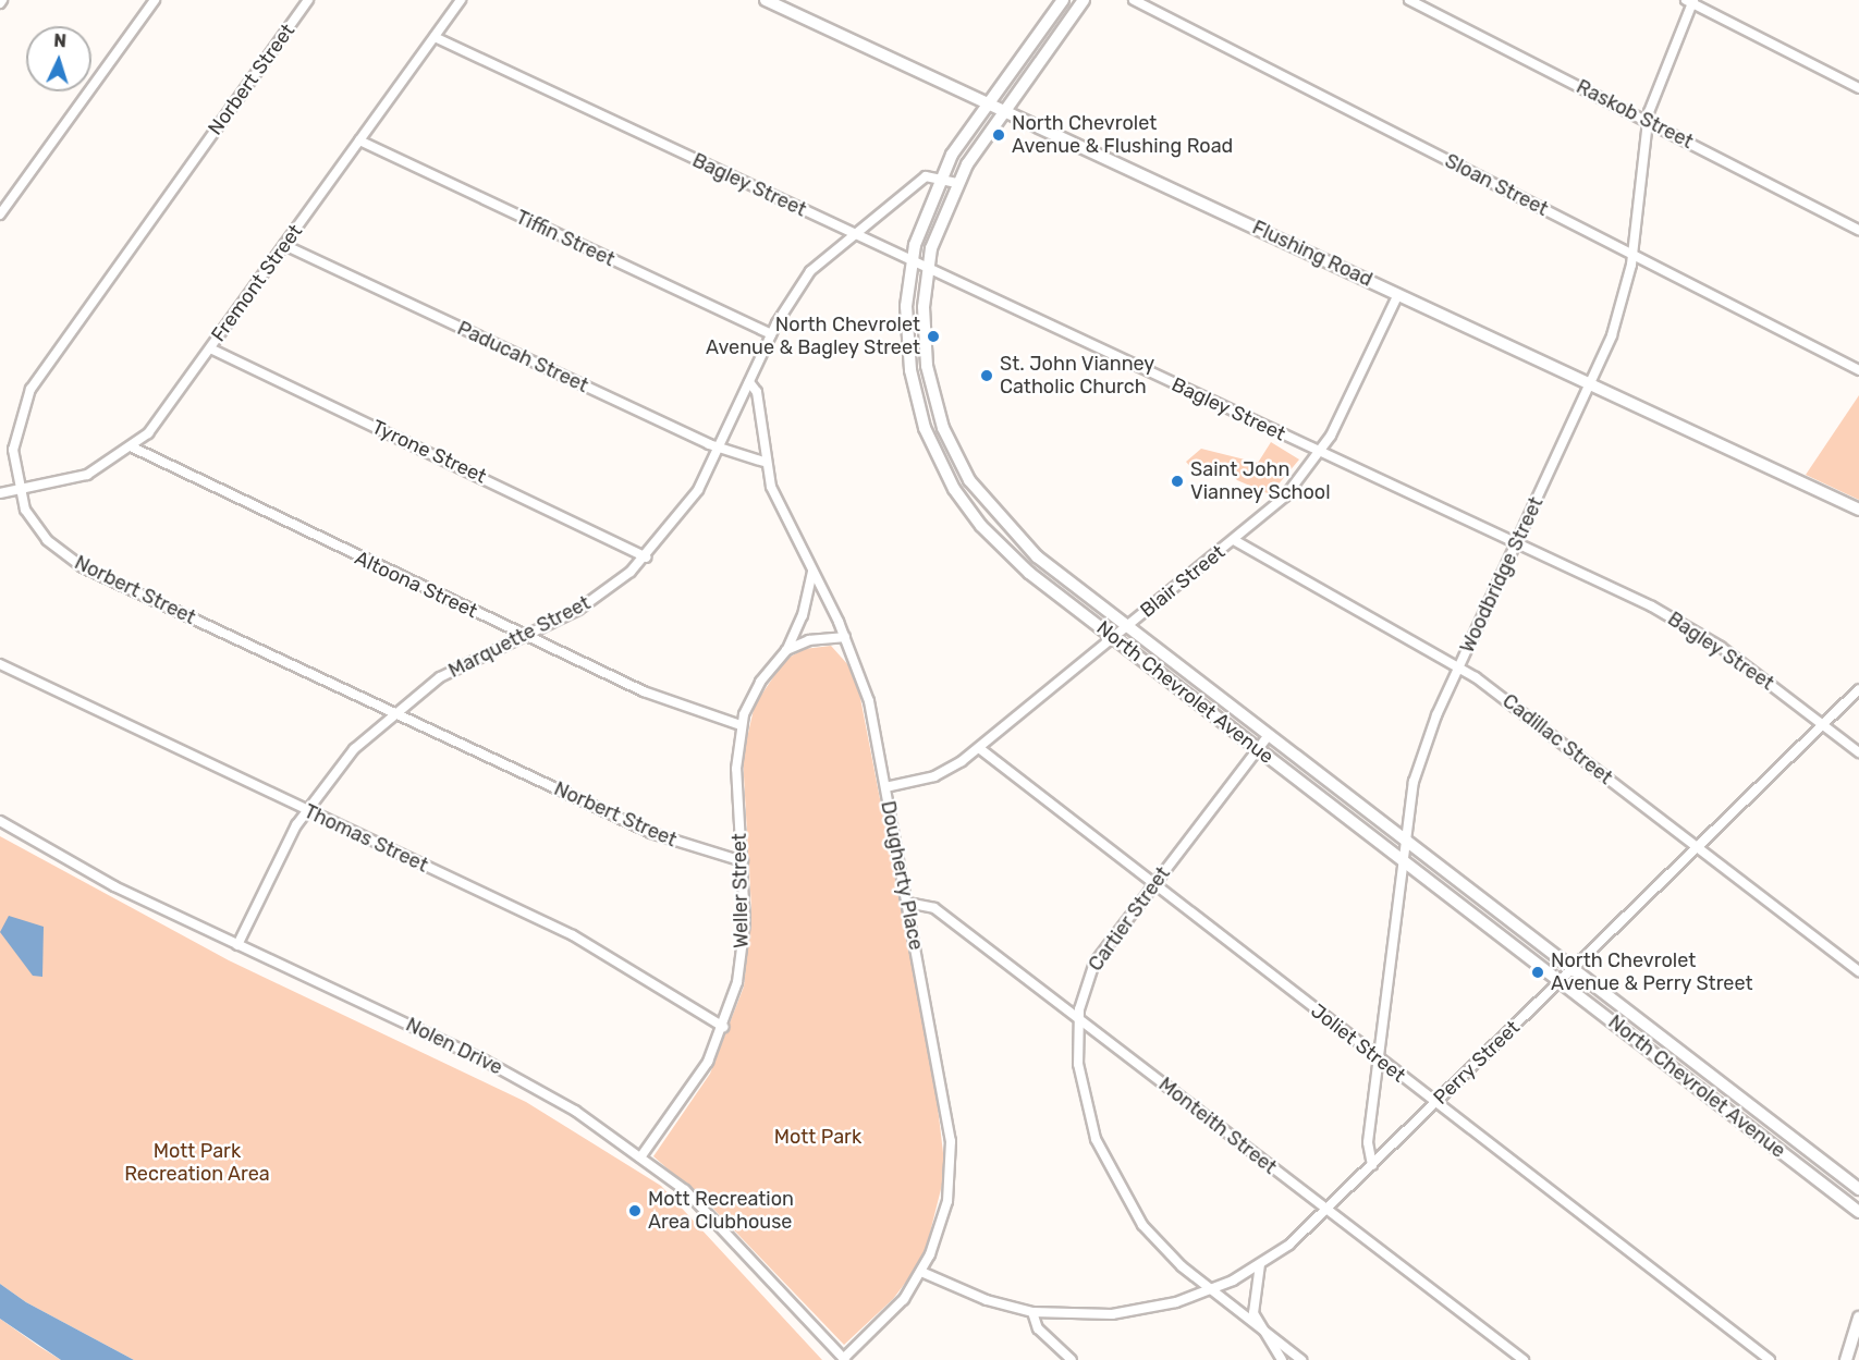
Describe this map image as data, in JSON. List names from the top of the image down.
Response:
{
  "streets": {
    "street": [
      "Norbert Street",
      "Raskob Street",
      "Bagley Street",
      "Sloan Street",
      "Tiffin Street",
      "Flushing Road",
      "Fremont Street",
      "Paducah Street",
      "Tyrone Street",
      "Woodbridge Street",
      "Blair Street",
      "Altoona Street",
      "Marquette Street",
      "North Chevrolet Avenue",
      "Cadillac Street",
      "Thomas Street",
      "Dougherty Place",
      "Weller Street",
      "Cartier Street",
      "Joliet Street",
      "Nolen Drive",
      "Perry Street",
      "Monteith Street"
    ]
  },
  "crossings": [
    ["Norbert Street", "Fremont Street"],
    ["Norbert Street", "Marquette Street"],
    ["Norbert Street", "Weller Street"],
    ["Raskob Street", "Woodbridge Street"],
    ["Bagley Street", "Fremont Street"],
    ["Bagley Street", "Woodbridge Street"],
    ["Bagley Street", "Blair Street"],
    ["Bagley Street", "Marquette Street"],
    ["Bagley Street", "North Chevrolet Avenue"],
    ["Bagley Street", "Perry Street"],
    ["Sloan Street", "Woodbridge Street"],
    ["Tiffin Street", "Fremont Street"],
    ["Tiffin Street", "Marquette Street"],
    ["Flushing Road", "Woodbridge Street"],
    ["Flushing Road", "Blair Street"],
    ["Flushing Road", "North Chevrolet Avenue"],
    ["Fremont Street", "Paducah Street"],
    ["Fremont Street", "Tyrone Street"],
    ["Fremont Street", "Altoona Street"],
    ["Paducah Street", "Marquette Street"],
    ["Paducah Street", "Dougherty Place"],
    ["Tyrone Street", "Marquette Street"],
    ["Woodbridge Street", "North Chevrolet Avenue"],
    ["Woodbridge Street", "Cadillac Street"],
    ["Woodbridge Street", "Joliet Street"],
    ["Woodbridge Street", "Perry Street"],
    ["Blair Street", "North Chevrolet Avenue"],
    ["Blair Street", "Cadillac Street"],
    ["Blair Street", "Dougherty Place"],
    ["Blair Street", "Joliet Street"],
    ["Altoona Street", "Marquette Street"],
    ["Altoona Street", "Weller Street"],
    ["Marquette Street", "North Chevrolet Avenue"],
    ["Marquette Street", "Thomas Street"],
    ["Marquette Street", "Dougherty Place"],
    ["Marquette Street", "Nolen Drive"],
    ["North Chevrolet Avenue", "Cartier Street"],
    ["North Chevrolet Avenue", "Perry Street"],
    ["Cadillac Street", "Perry Street"],
    ["Thomas Street", "Weller Street"],
    ["Dougherty Place", "Weller Street"],
    ["Dougherty Place", "Nolen Drive"],
    ["Dougherty Place", "Perry Street"],
    ["Dougherty Place", "Monteith Street"],
    ["Weller Street", "Nolen Drive"],
    ["Cartier Street", "Joliet Street"],
    ["Cartier Street", "Perry Street"],
    ["Cartier Street", "Monteith Street"],
    ["Joliet Street", "Perry Street"],
    ["Perry Street", "Monteith Street"]
  ],
  "parks": ["Mott Park", "Mott Park Recreation Area"],
  "places": [
    "North Chevrolet Avenue & Flushing Road",
    "North Chevrolet Avenue & Bagley Street",
    "St. John Vianney Catholic Church",
    "Saint John Vianney School",
    "North Chevrolet Avenue & Perry Street",
    "Mott Recreation Area Clubhouse"
  ],
  "north": "top"
}
